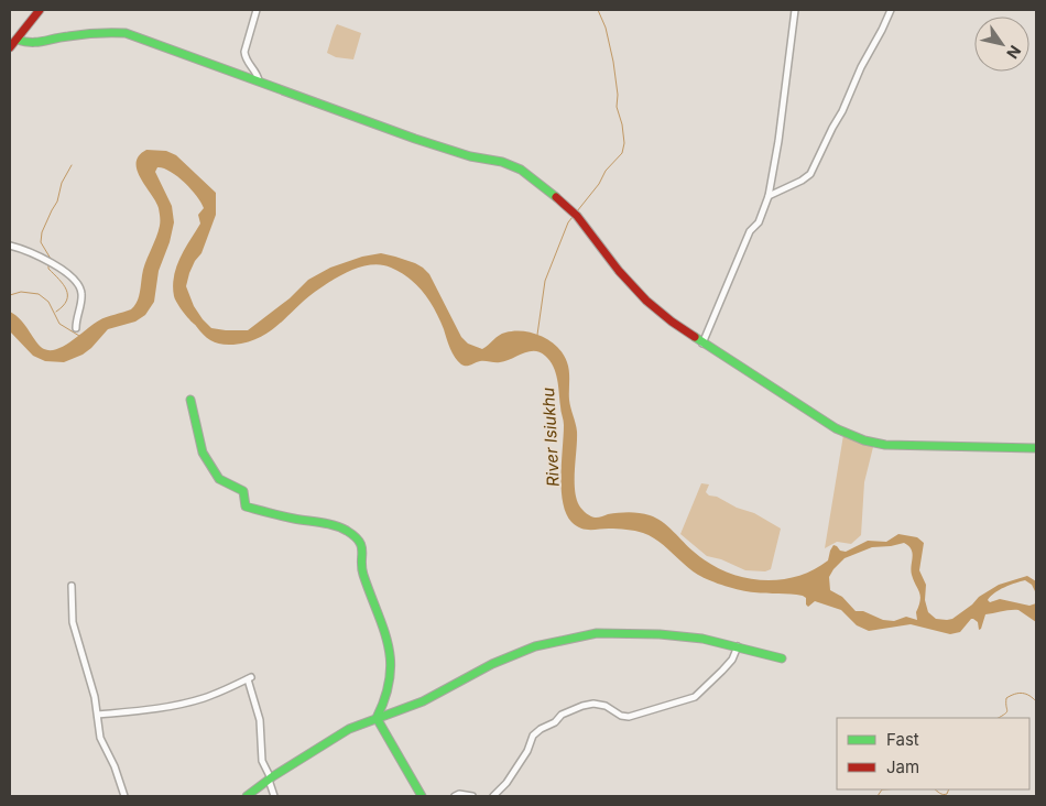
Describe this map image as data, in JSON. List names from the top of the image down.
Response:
{
  "water": ["River Isiukhu"],
  "legend": ["Fast", "Jam"],
  "north": "bottom right"
}
